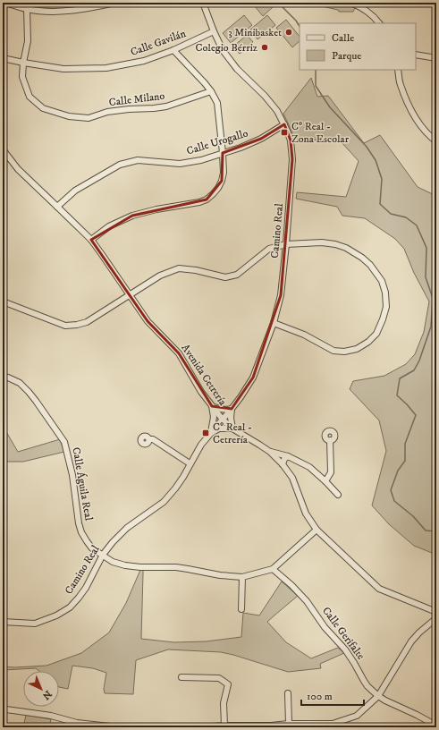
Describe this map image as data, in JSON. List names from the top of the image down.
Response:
{
  "streets": {
    "street": [
      "Calle Gavilán",
      "Calle Milano",
      "Calle Urogallo",
      "Camino Real",
      "Avenida Cetrería",
      "Calle Águila Real",
      "Calle Gerifalte"
    ]
  },
  "crossings": [
    ["Calle Gavilán", "Calle Milano"],
    ["Calle Gavilán", "Camino Real"],
    ["Calle Urogallo", "Camino Real"],
    ["Calle Urogallo", "Avenida Cetrería"],
    ["Camino Real", "Avenida Cetrería"],
    ["Camino Real", "Calle Águila Real"],
    ["Avenida Cetrería", "Calle Águila Real"],
    ["Calle Águila Real", "Calle Gerifalte"]
  ],
  "places": {
    "other": ["3 Minibasket", "Colegio Bérriz"],
    "transit": ["Cº Real - Zona Escolar", "Cº Real - Cetrería"]
  },
  "legend": ["Calle", "Parque"],
  "scale_bar": "100 m",
  "north": "bottom right"
}
